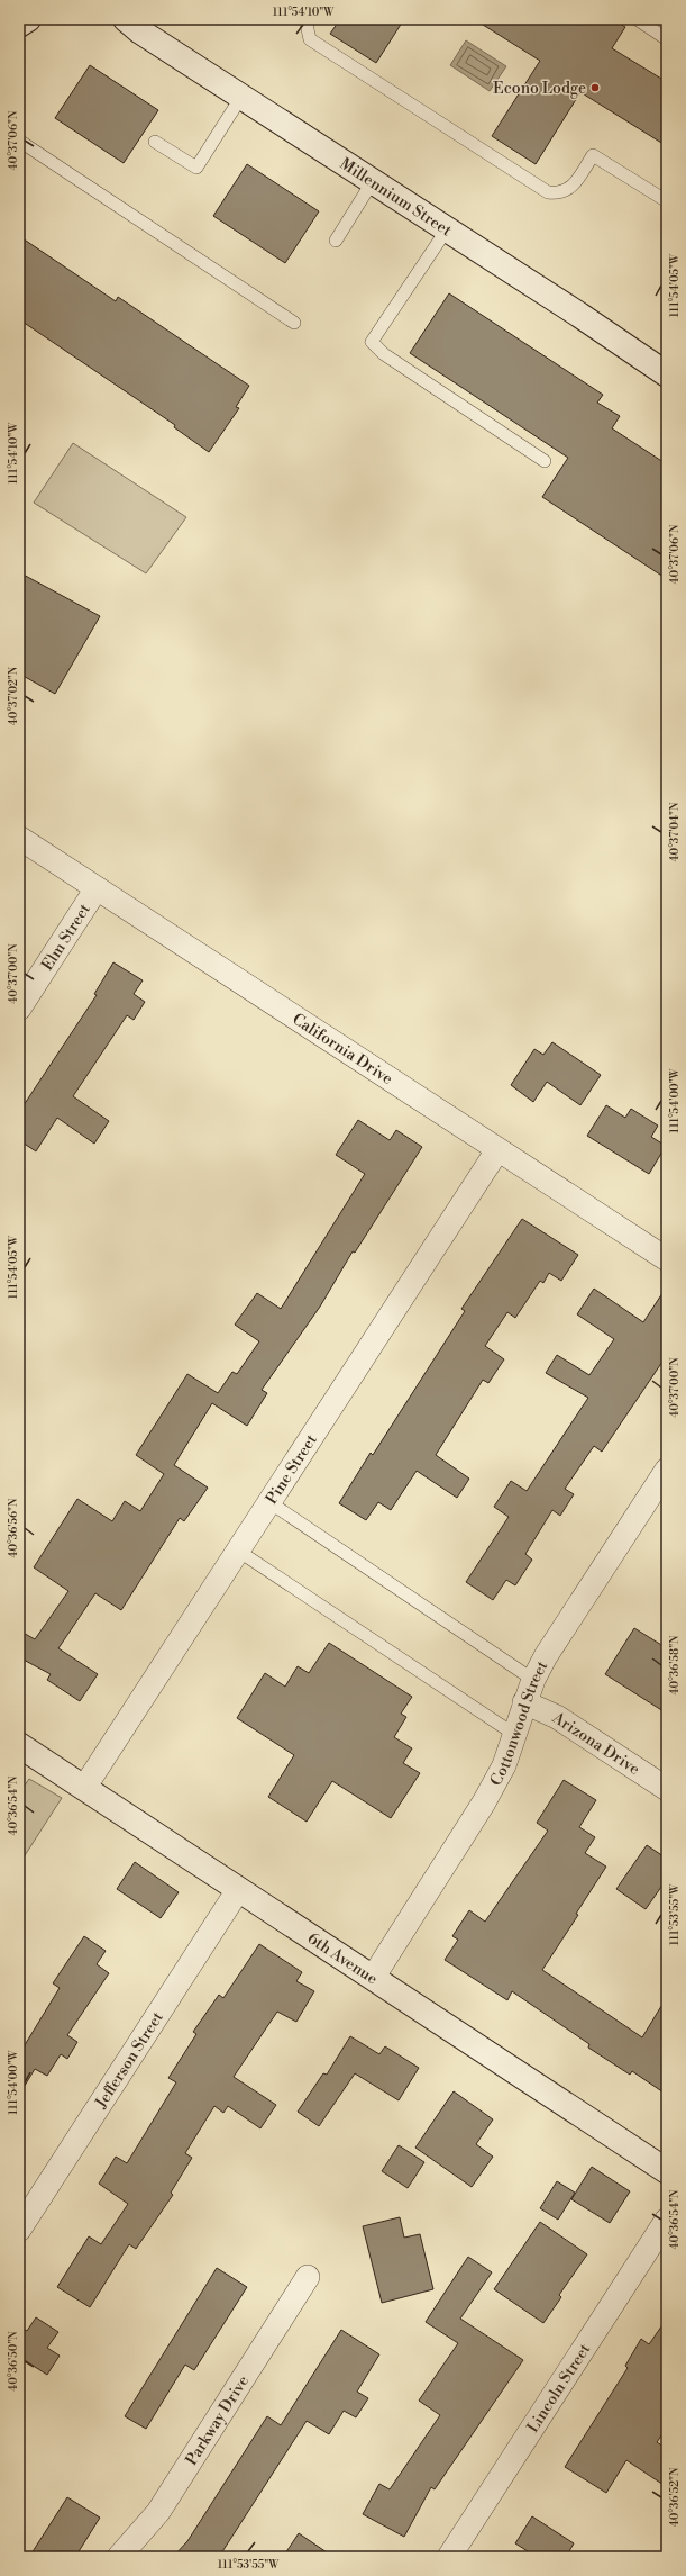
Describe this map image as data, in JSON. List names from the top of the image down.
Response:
{
  "streets": {
    "street": [
      "Millennium Street",
      "Elm Street",
      "California Drive",
      "Pine Street",
      "Cottonwood Street",
      "Arizona Drive",
      "6th Avenue",
      "Jefferson Street",
      "Lincoln Street",
      "Parkway Drive"
    ]
  },
  "crossings": [
    ["Elm Street", "California Drive"],
    ["California Drive", "Pine Street"],
    ["Pine Street", "6th Avenue"],
    ["Cottonwood Street", "Arizona Drive"],
    ["Cottonwood Street", "6th Avenue"],
    ["6th Avenue", "Jefferson Street"]
  ],
  "places": ["Econo Lodge"],
  "coordinates": [
    "111°54'10\"W",
    "40°37'06\"N",
    "111°54'05\"W",
    "40°37'02\"N",
    "40°37'04\"N",
    "40°37'00\"N",
    "111°54'00\"W",
    "40°36'56\"N",
    "40°36'58\"N",
    "40°36'54\"N",
    "111°53'55\"W",
    "40°36'50\"N",
    "40°36'52\"N"
  ]
}
